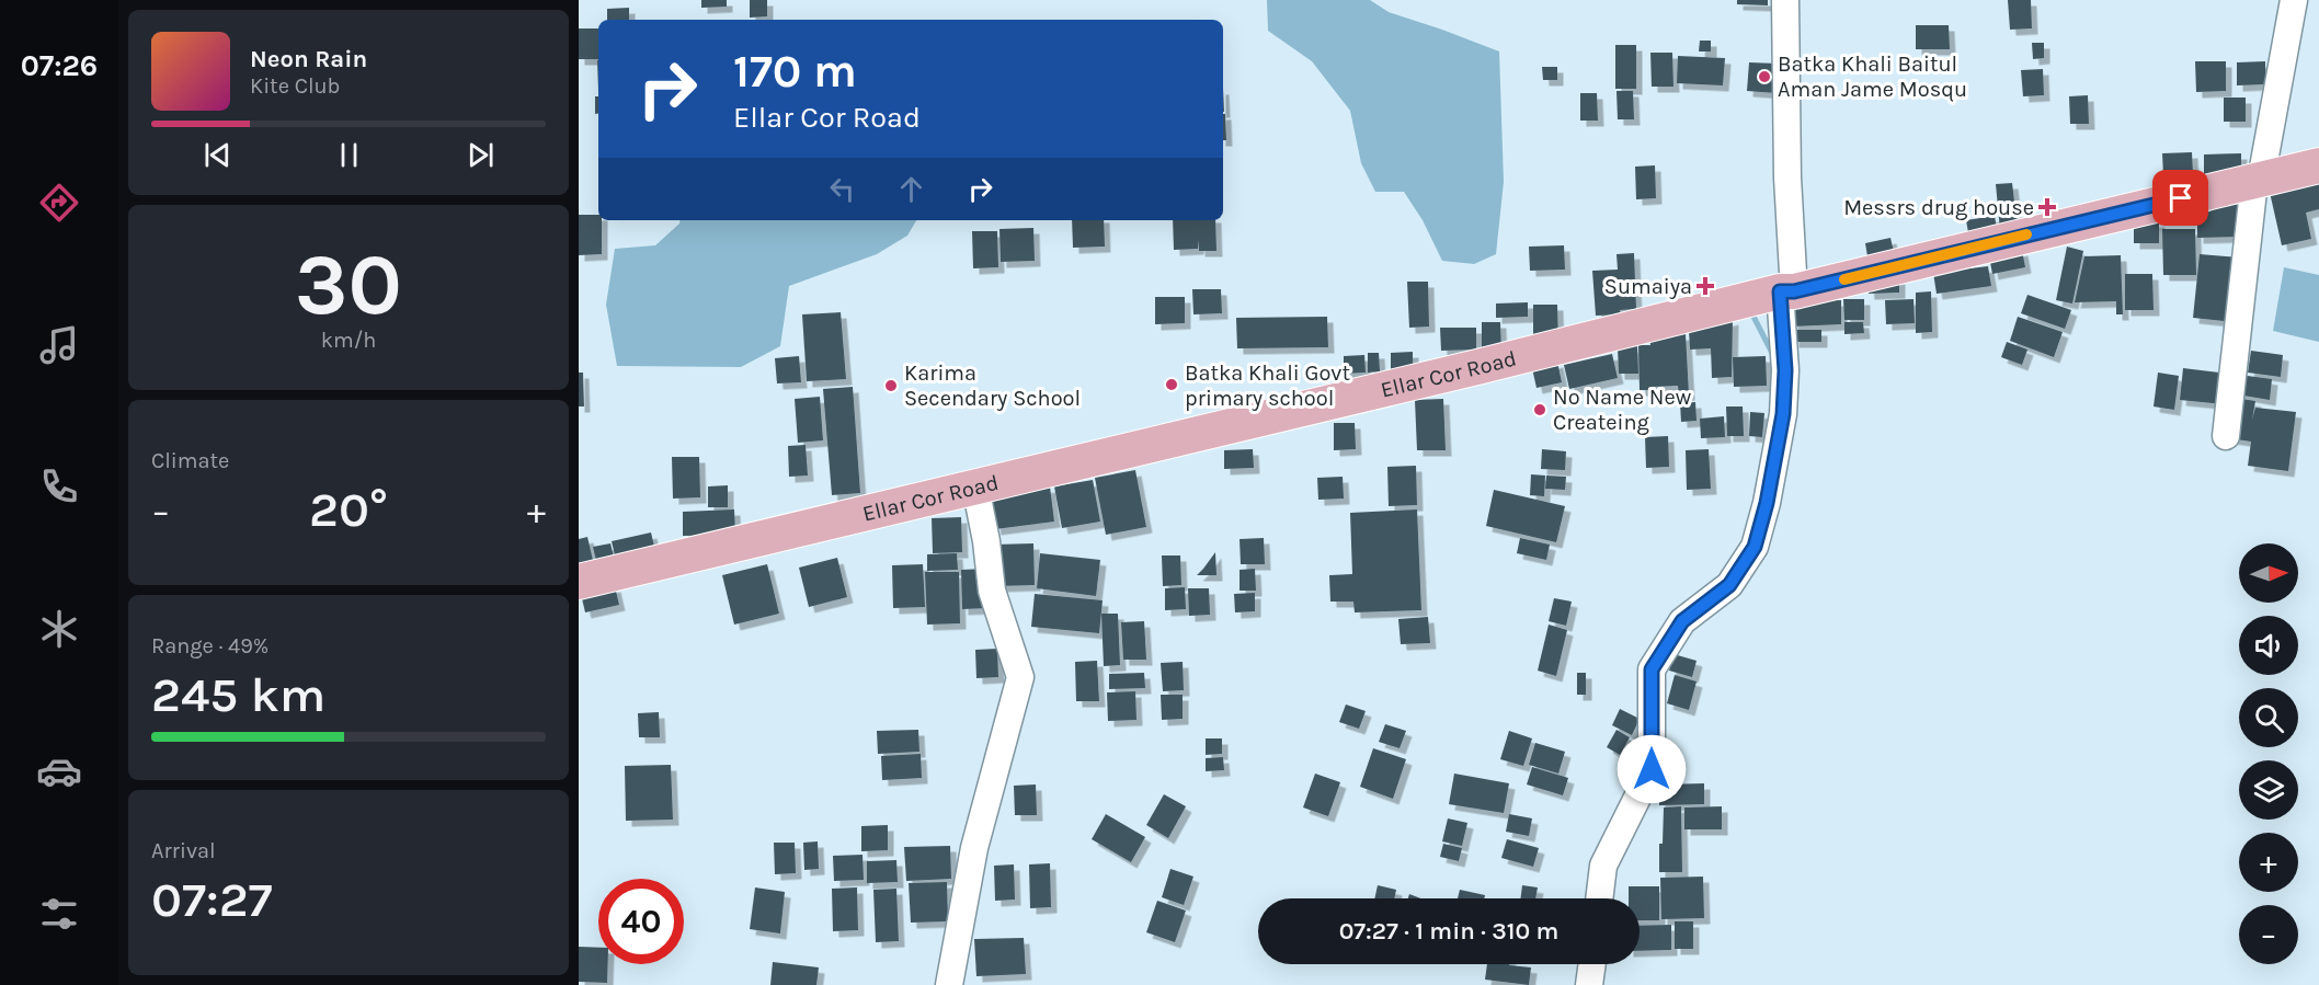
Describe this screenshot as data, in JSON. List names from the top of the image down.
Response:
{
  "streets": {
    "main road": ["Ellar Cor Road"]
  },
  "places": {
    "other": [
      "Batka Khali Baitul Aman Jame Mosqu",
      "Batka Khali Govt primary school",
      "Karima Secendary School",
      "No Name New Createing"
    ],
    "health": ["Messrs drug house", "Sumaiya"]
  },
  "north": "right",
  "page": {
    "tabs": "07:26",
    "turn": ["170 m", "Ellar Cor Road"],
    "song": ["Neon Rain", "Kite Club"],
    "tile": [
      ["30", "km/h"],
      "Climate",
      ["Range · 49%", "245 km"],
      ["Arrival", "07:27"]
    ],
    "heat": ["−", "20°", "+"],
    "map_buttons": ["+", "−"],
    "limit": "40",
    "trip": "07:27 · 1 min · 310 m"
  }
}
